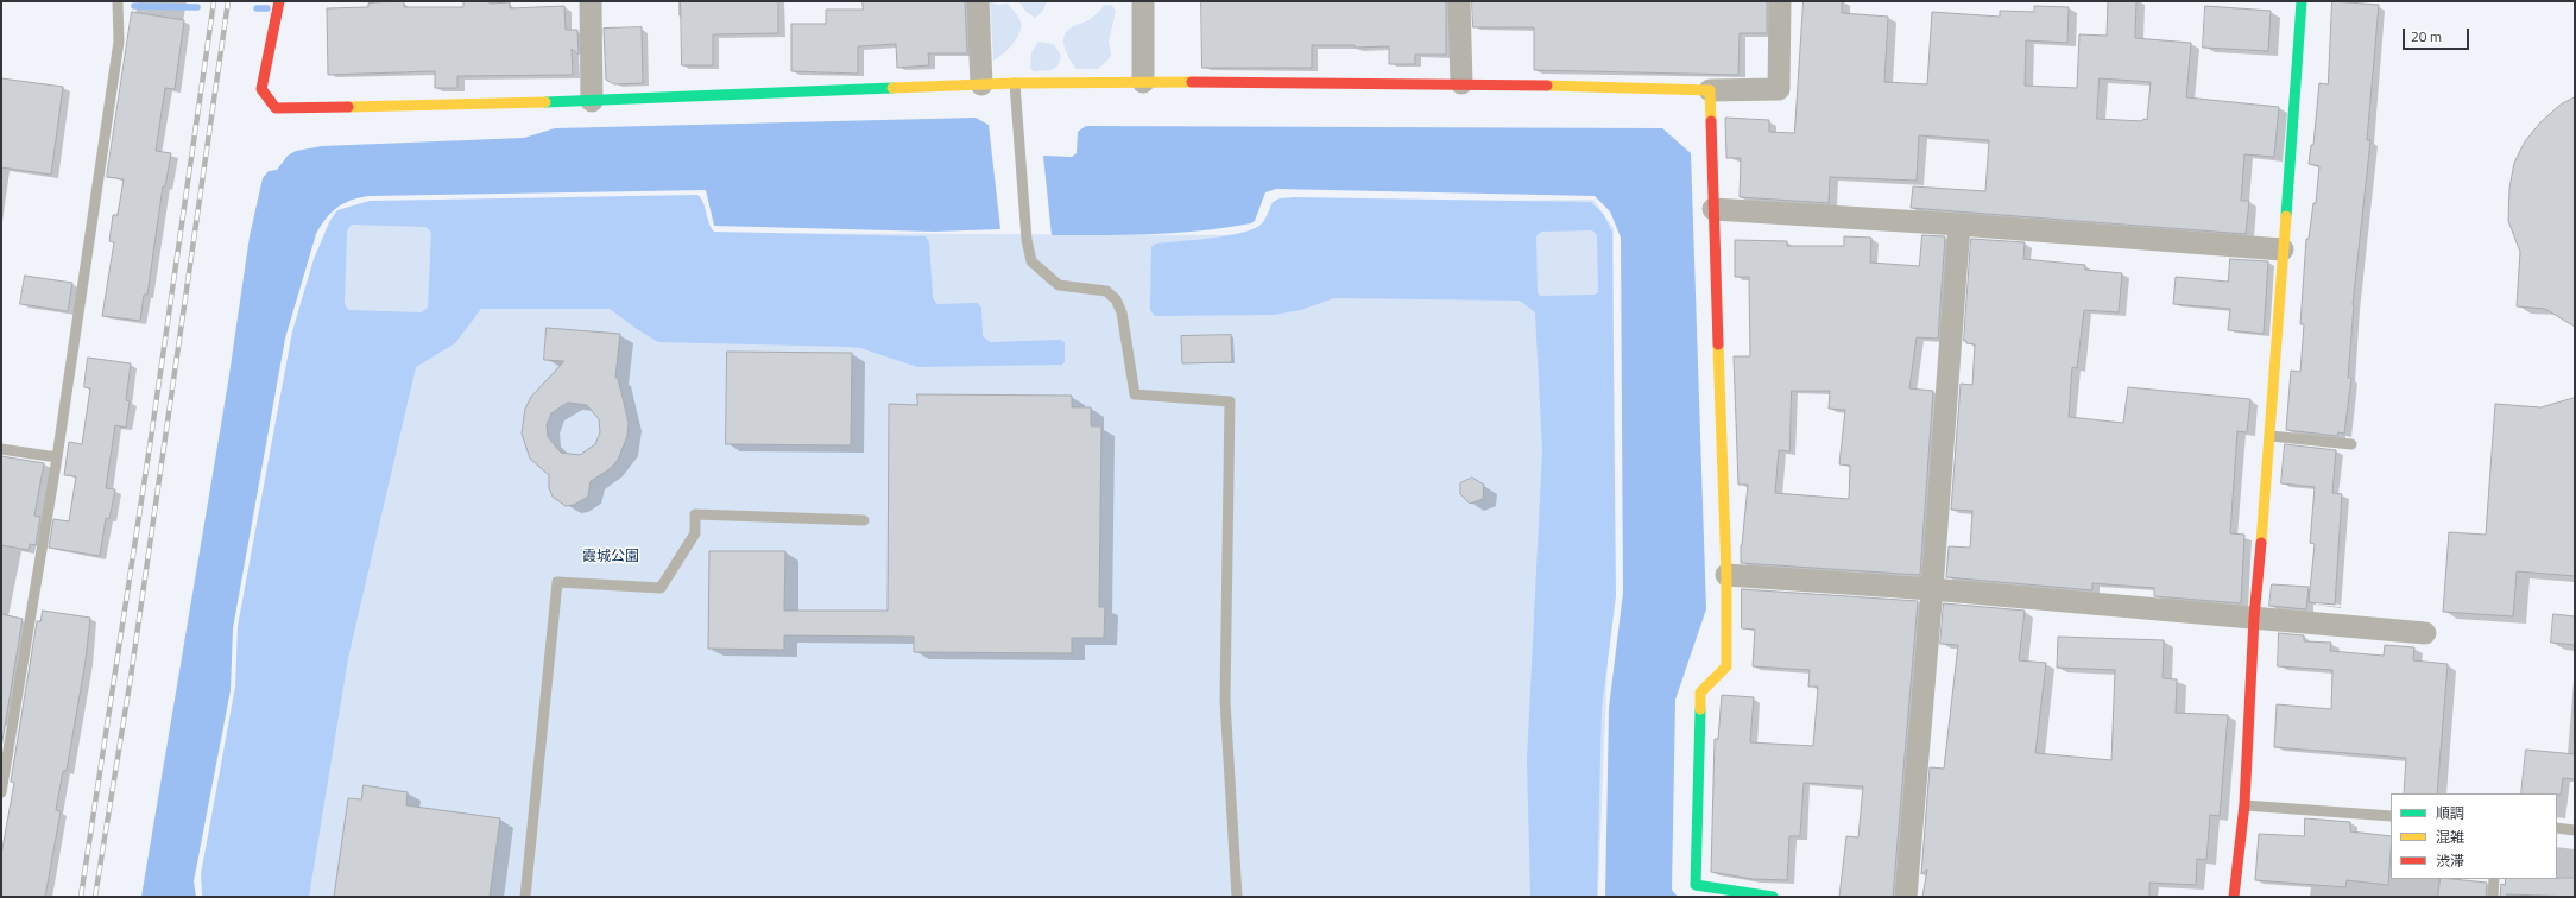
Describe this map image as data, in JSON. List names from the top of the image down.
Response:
{
  "parks": ["霞城公園"],
  "legend": ["順調", "混雑", "渋滞"],
  "scale_bar": "20 m"
}
